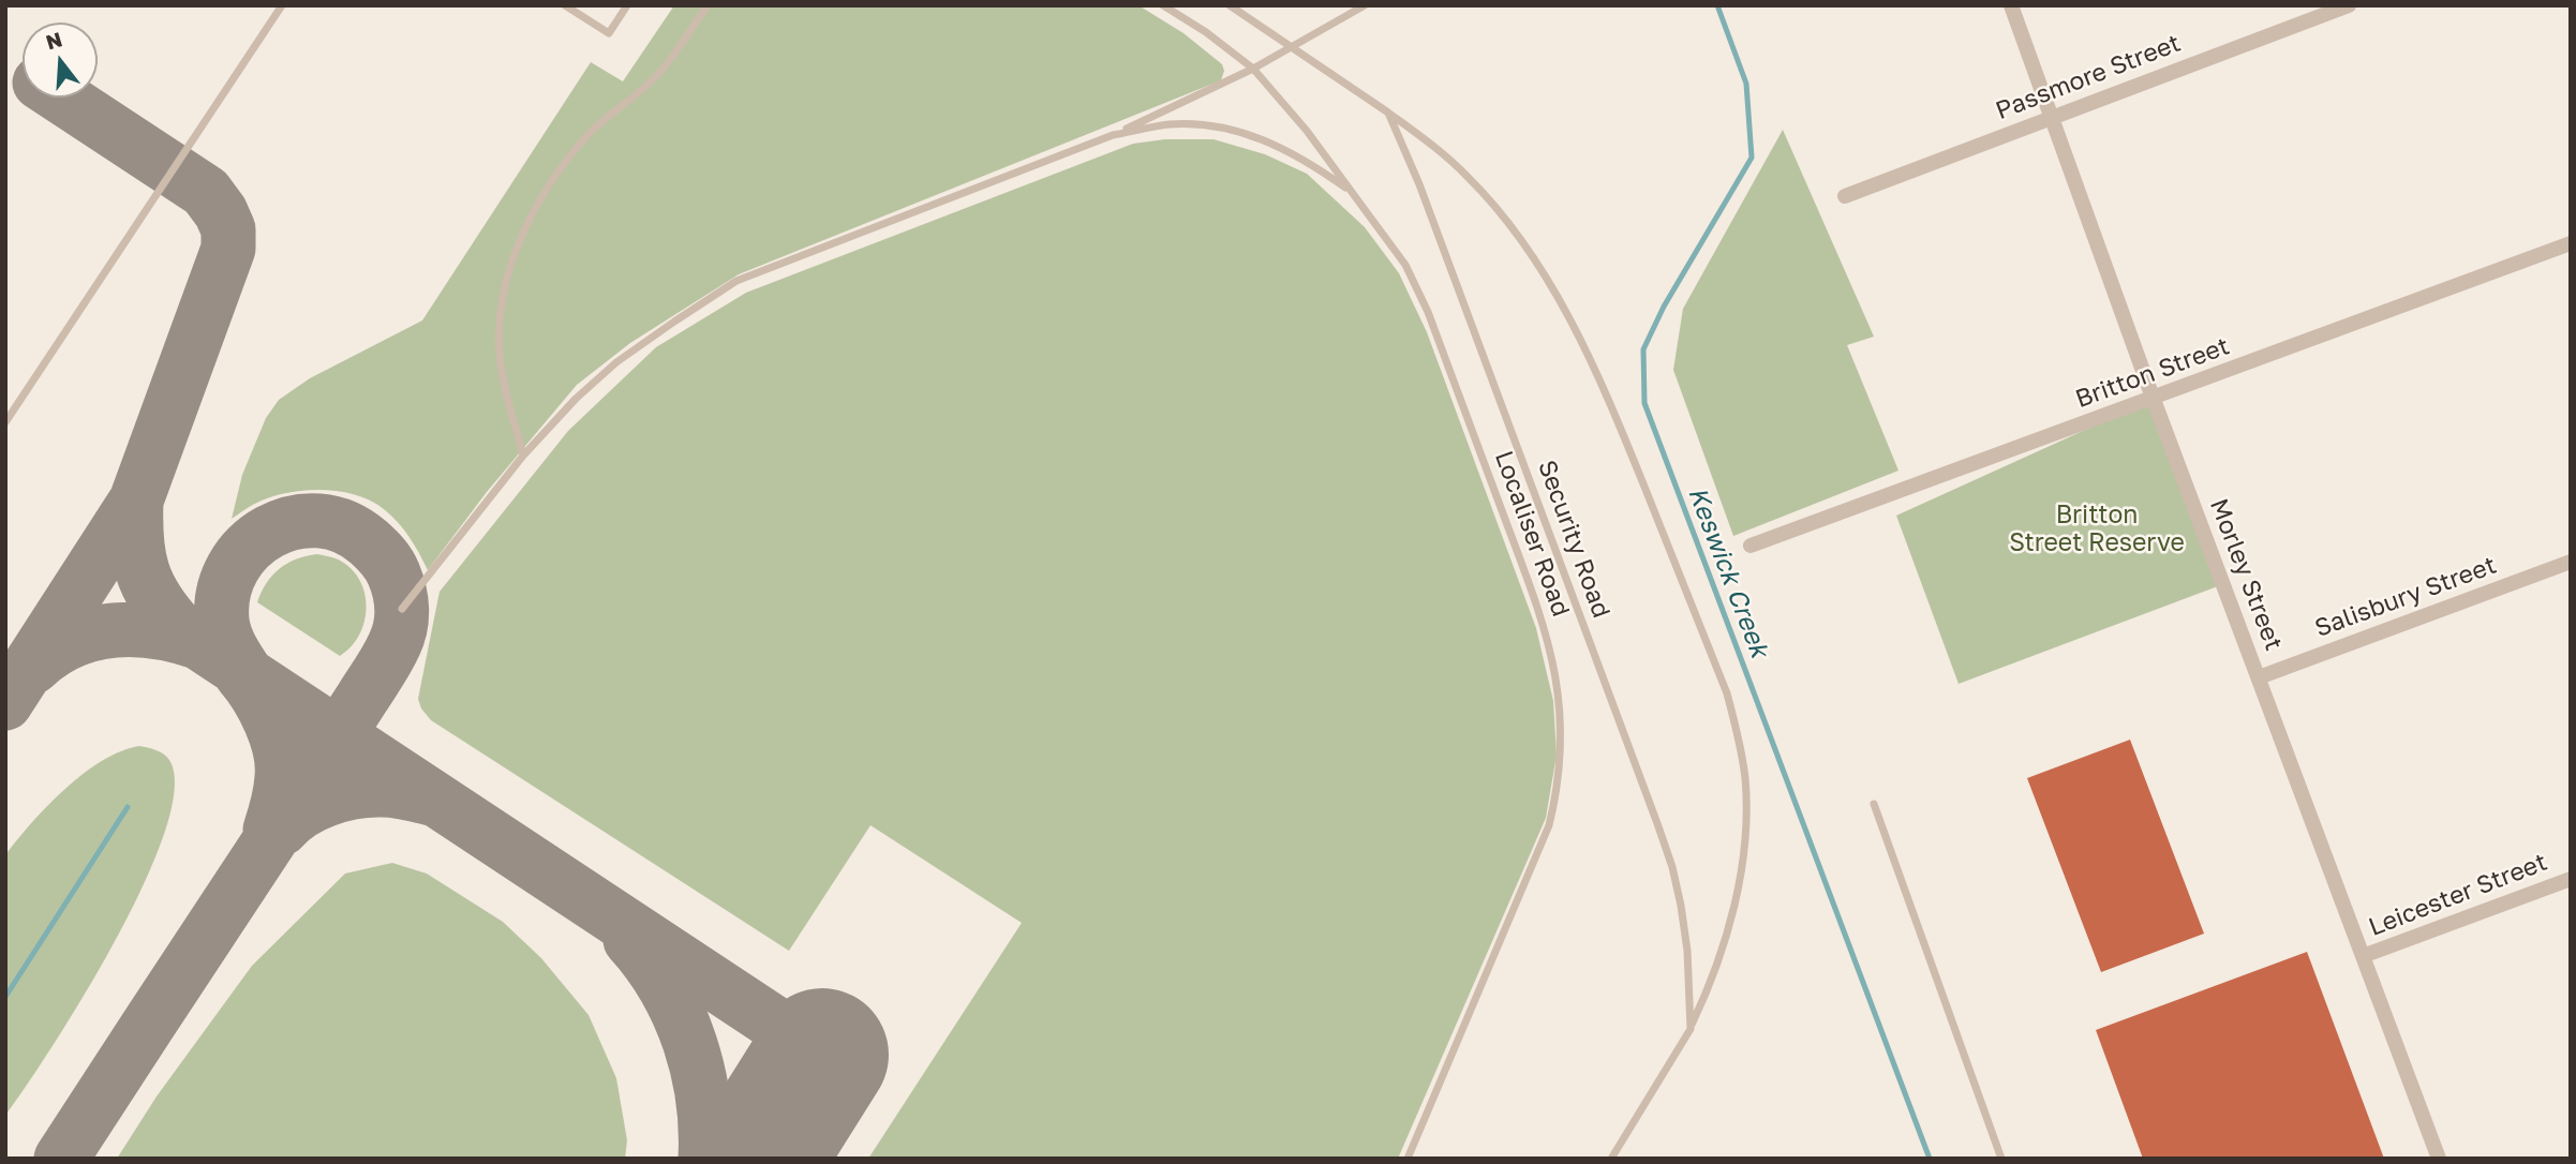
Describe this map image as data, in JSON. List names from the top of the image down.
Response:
{
  "streets": {
    "street": [
      "Passmore Street",
      "Britton Street",
      "Morley Street",
      "Salisbury Street",
      "Leicester Street"
    ],
    "lane": ["Localiser Road", "Security Road"]
  },
  "crossings": [
    ["Passmore Street", "Morley Street"],
    ["Britton Street", "Morley Street"],
    ["Morley Street", "Salisbury Street"],
    ["Morley Street", "Leicester Street"]
  ],
  "water": ["Keswick Creek"],
  "parks": ["Britton Street Reserve"],
  "north": "top"
}
